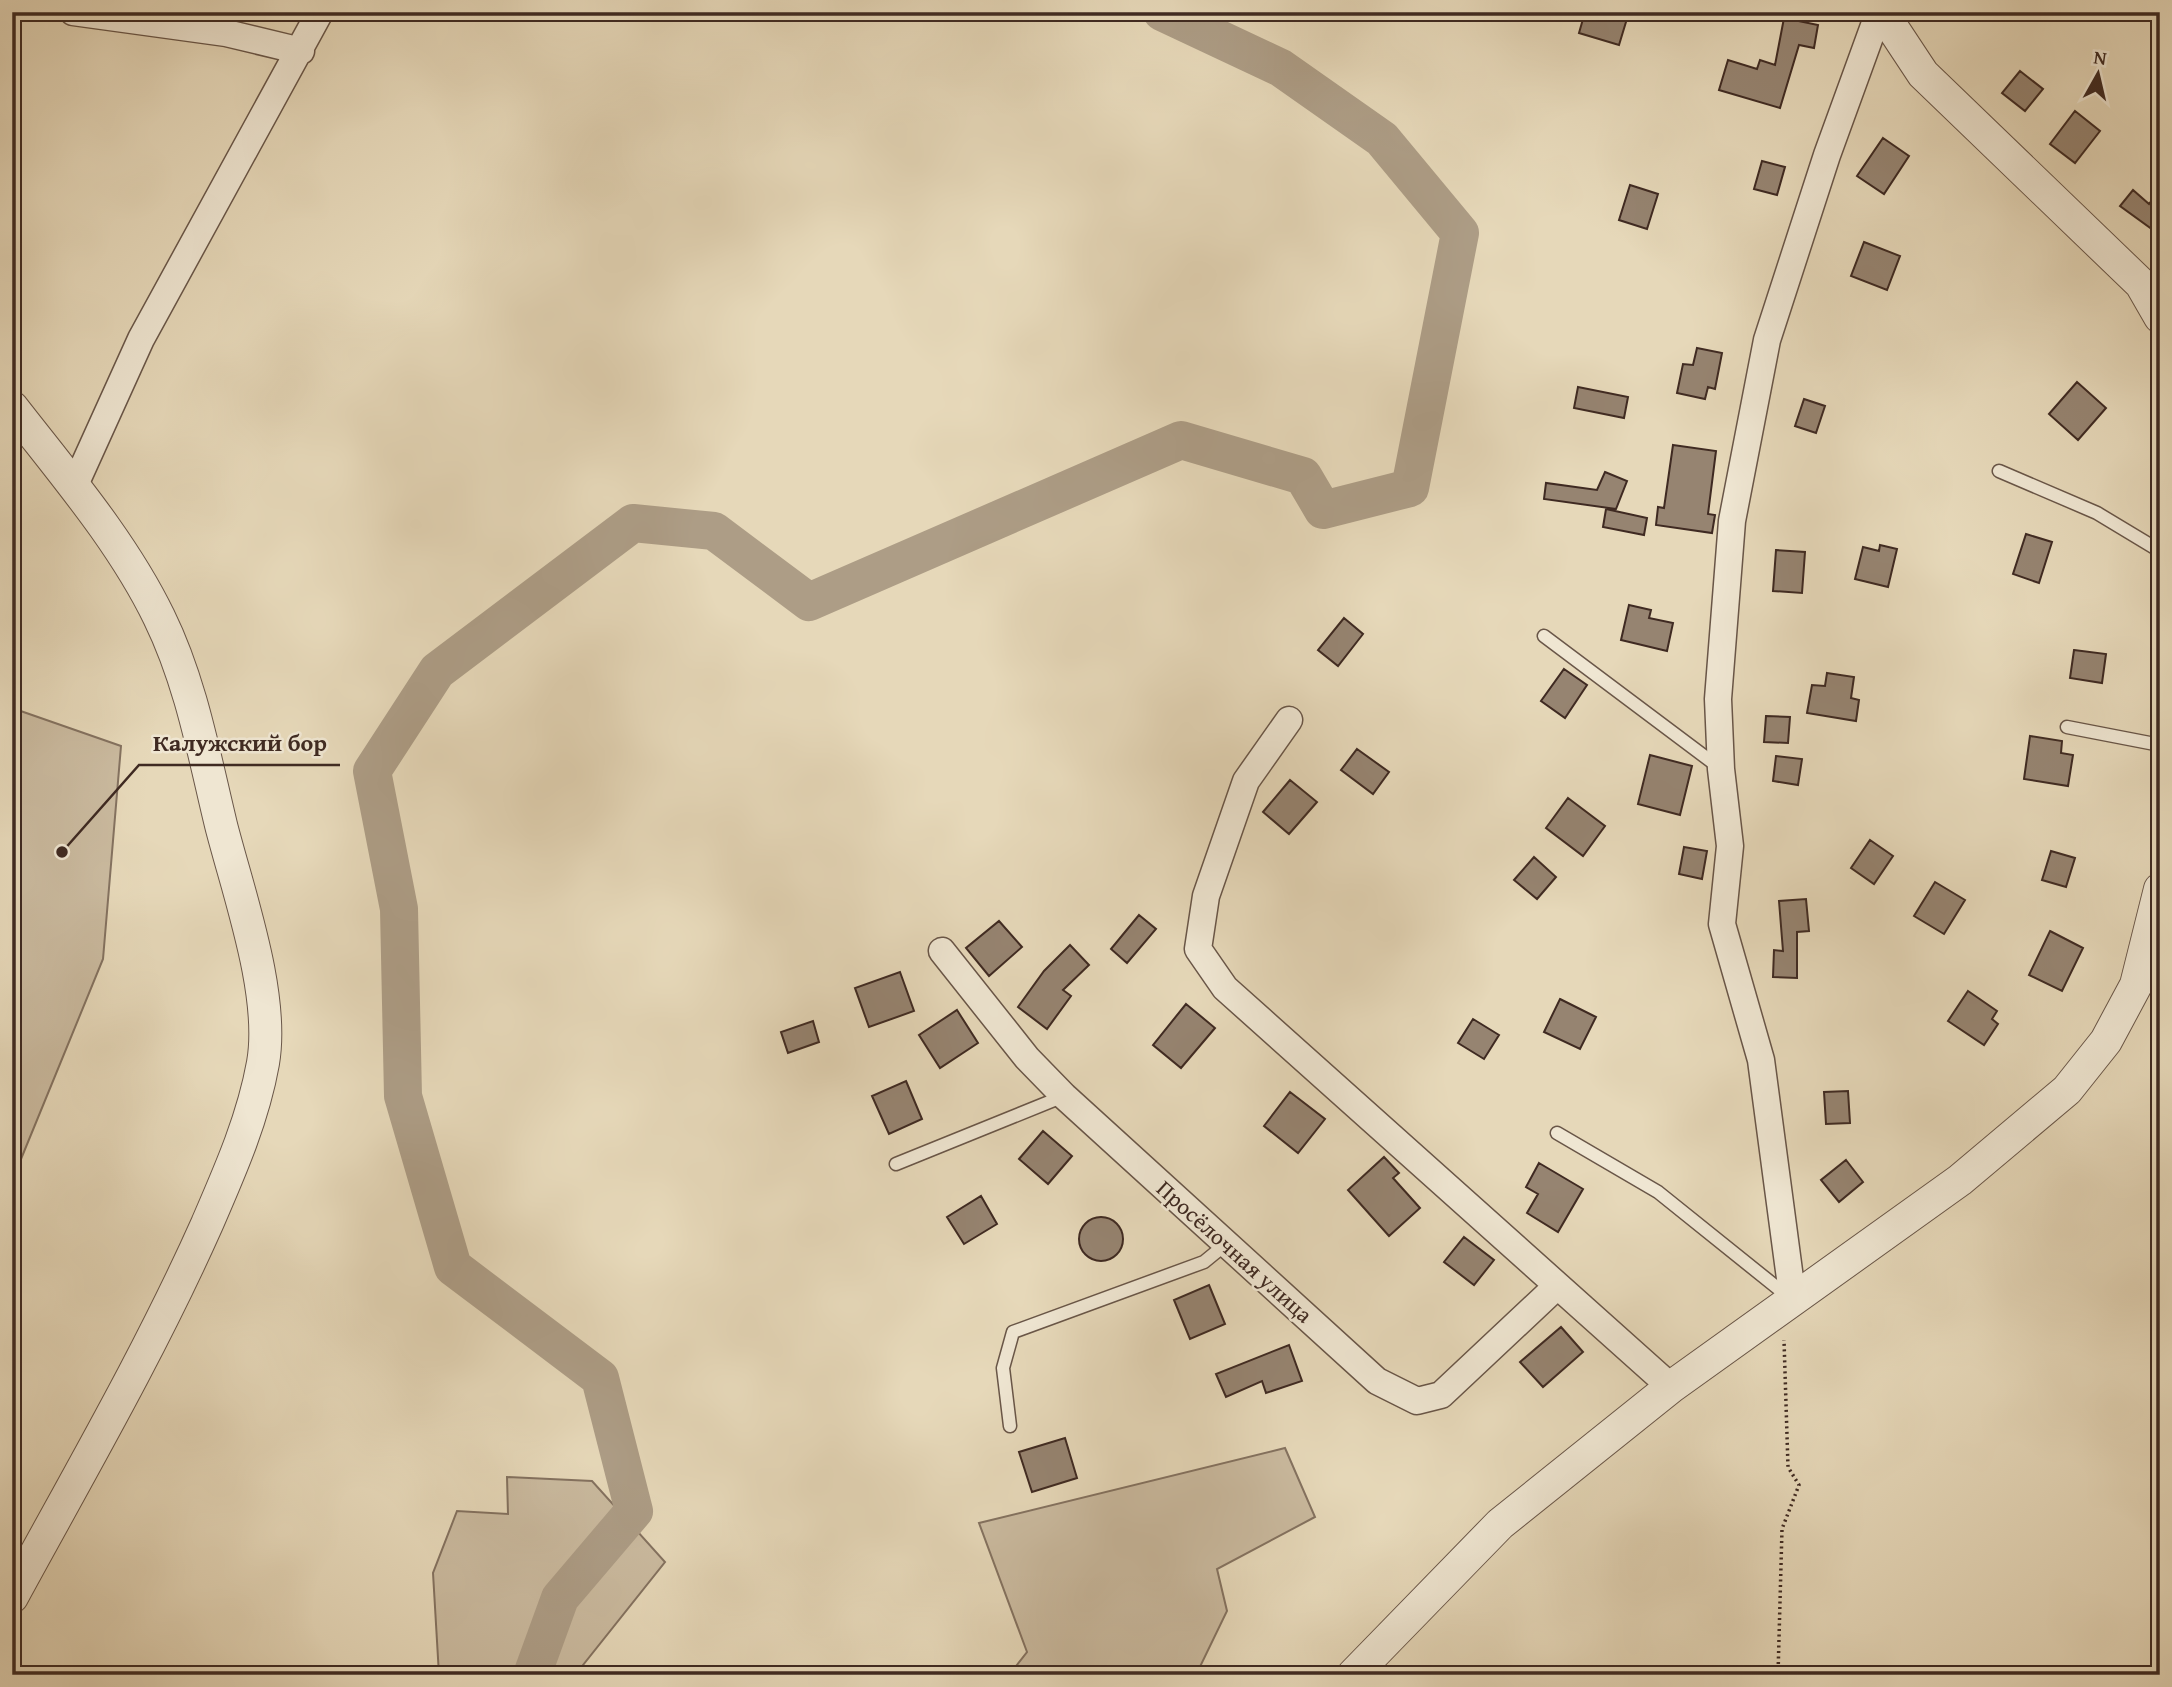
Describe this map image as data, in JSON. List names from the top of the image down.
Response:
{
  "streets": {
    "street": ["Просёлочная улица"]
  },
  "places": ["Калужский бор"],
  "north": "top"
}
